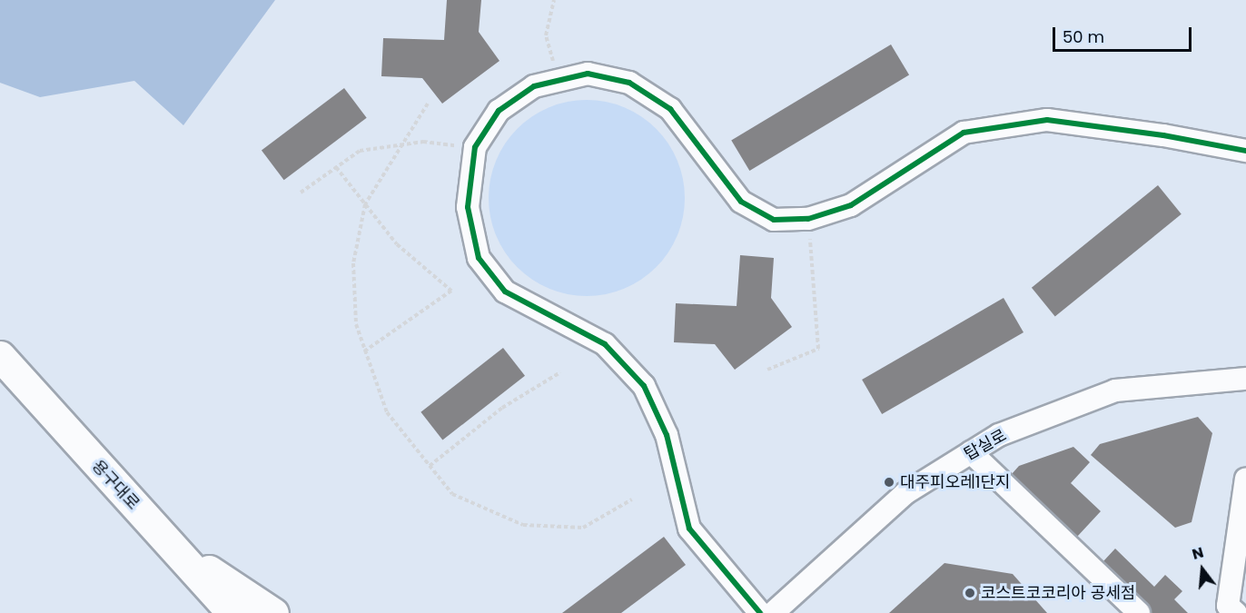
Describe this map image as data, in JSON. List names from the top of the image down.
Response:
{
  "streets": {
    "highway": ["용구대로"],
    "street": ["탑실로"]
  },
  "places": ["대주피오레1단지", "코스트코코리아 공세점"],
  "scale_bar": "50 m",
  "north": "top"
}
